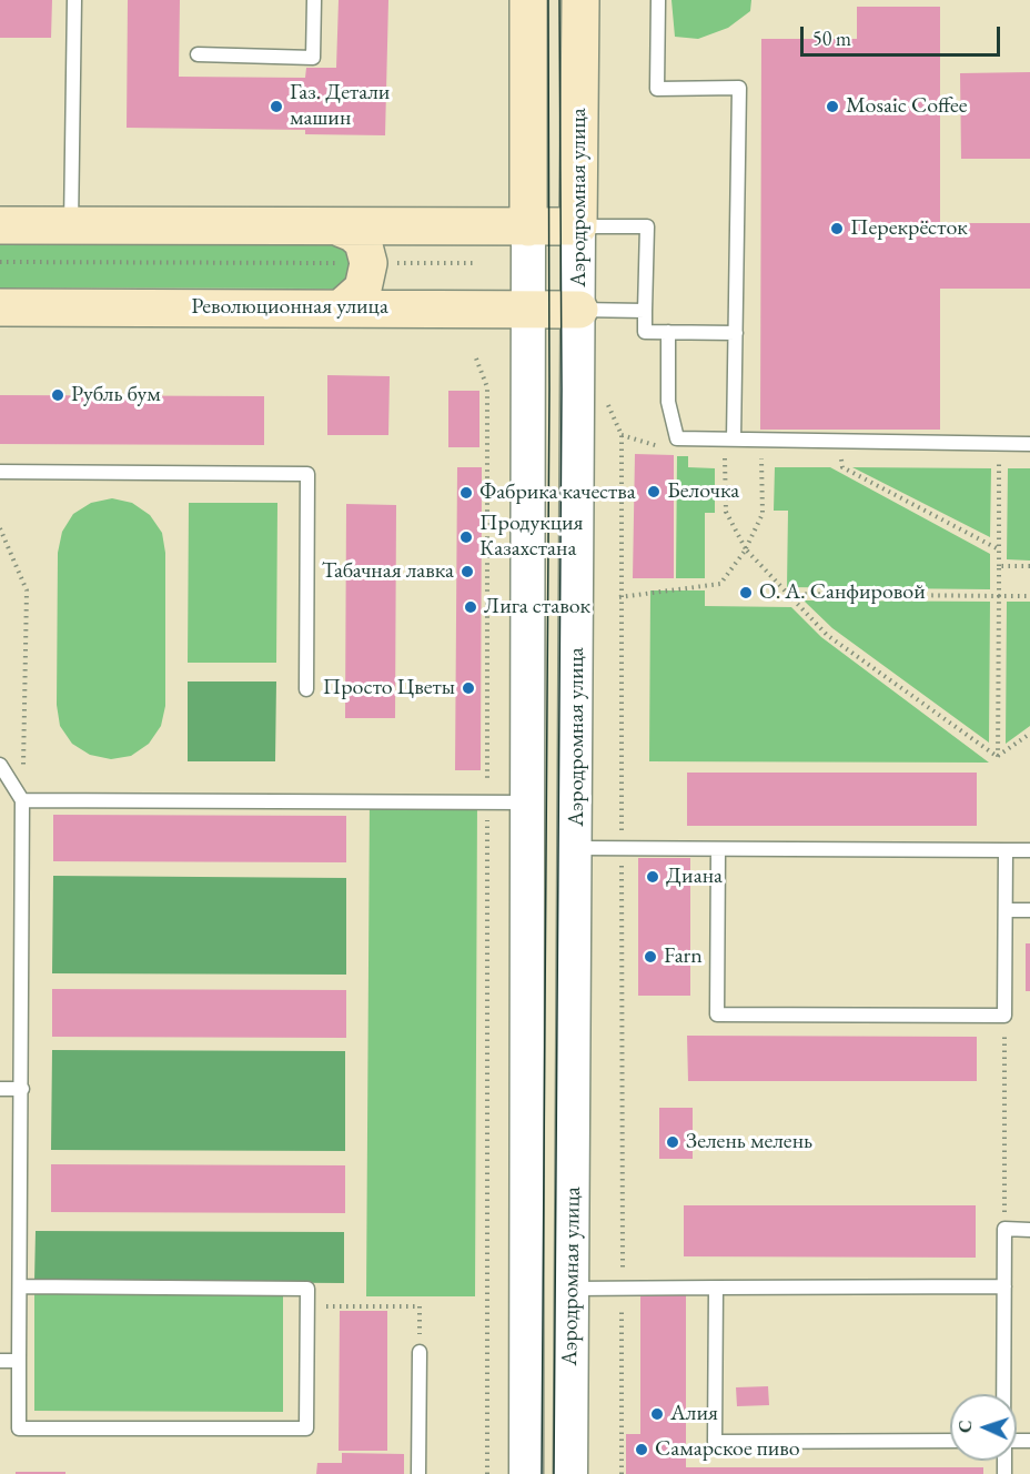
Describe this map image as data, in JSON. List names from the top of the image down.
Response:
{
  "streets": {
    "main road": ["Аэродромная улица", "Революционная улица"]
  },
  "crossings": [
    ["Аэродромная улица", "Революционная улица"]
  ],
  "places": [
    "Газ. Детали машин",
    "Mosaic Coffee",
    "Перекрёсток",
    "Рубль бум",
    "Белочка",
    "Фабрика качества",
    "Продукция Казахстана",
    "Табачная лавка",
    "О. А. Санфировой",
    "Лига ставок",
    "Просто Цветы",
    "Диана",
    "Farn",
    "Зелень мелень",
    "Алия",
    "Самарское пиво"
  ],
  "scale_bar": "50 m",
  "north": "left"
}
